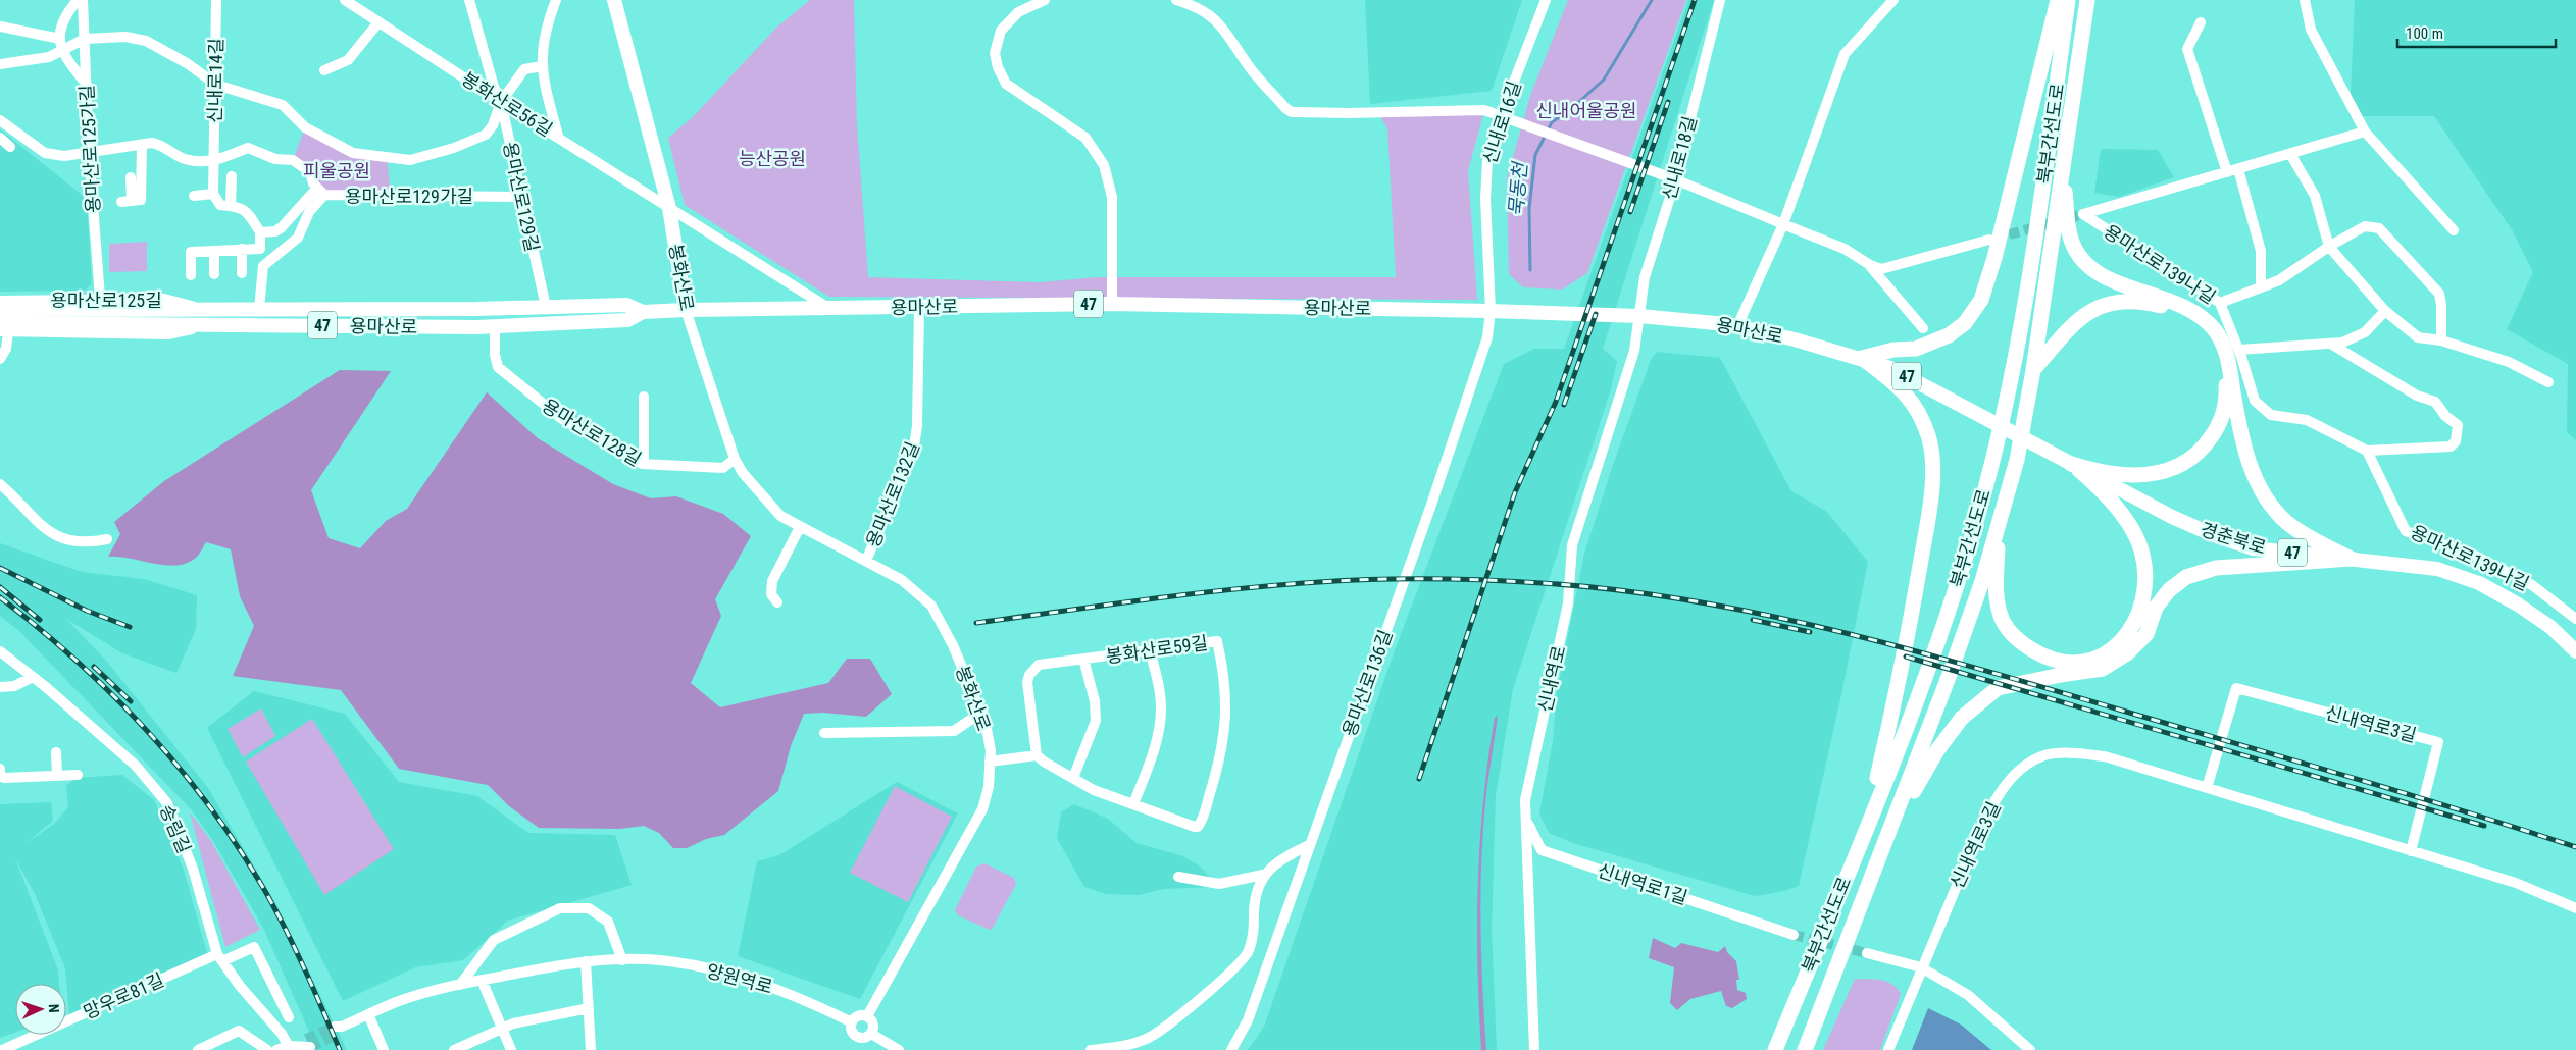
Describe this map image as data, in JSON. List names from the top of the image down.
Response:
{
  "streets": {
    "highway": ["북부간선도로"],
    "main road": [
      "봉화산로",
      "47",
      "용마산로",
      "경춘북로"
    ],
    "street": [
      "신내로14길",
      "봉화산로56길",
      "신내로16길",
      "용마산로125가길",
      "신내로18길",
      "용마산로129가길",
      "용마산로129길",
      "용마산로139나길",
      "용마산로125길",
      "용마산로128길",
      "용마산로132길",
      "봉화산로59길",
      "신내역로",
      "용마산로136길",
      "신내역로3길",
      "송림길",
      "신내역로1길",
      "양원역로",
      "망우로81길"
    ]
  },
  "crossings": [
    ["봉화산로56길", "용마산로129길"],
    ["봉화산로56길", "봉화산로"],
    ["봉화산로56길", "용마산로"],
    ["신내로16길", "용마산로"],
    ["신내로16길", "용마산로136길"],
    ["용마산로125가길", "용마산로125길"],
    ["신내로18길", "용마산로"],
    ["신내로18길", "신내역로"],
    ["용마산로129가길", "용마산로129길"],
    ["용마산로129길", "용마산로"],
    ["봉화산로", "용마산로"],
    ["봉화산로", "용마산로128길"],
    ["봉화산로", "용마산로132길"],
    ["봉화산로", "양원역로"],
    ["용마산로125길", "용마산로"],
    ["용마산로", "용마산로128길"],
    ["용마산로", "용마산로132길"],
    ["용마산로", "경춘북로"],
    ["용마산로", "신내역로"],
    ["용마산로", "용마산로136길"],
    ["신내역로", "신내역로1길"],
    ["송림길", "망우로81길"]
  ],
  "water": ["묵동천"],
  "parks": ["신내어울공원", "능산공원", "피울공원"],
  "scale_bar": "100 m",
  "north": "right"
}
